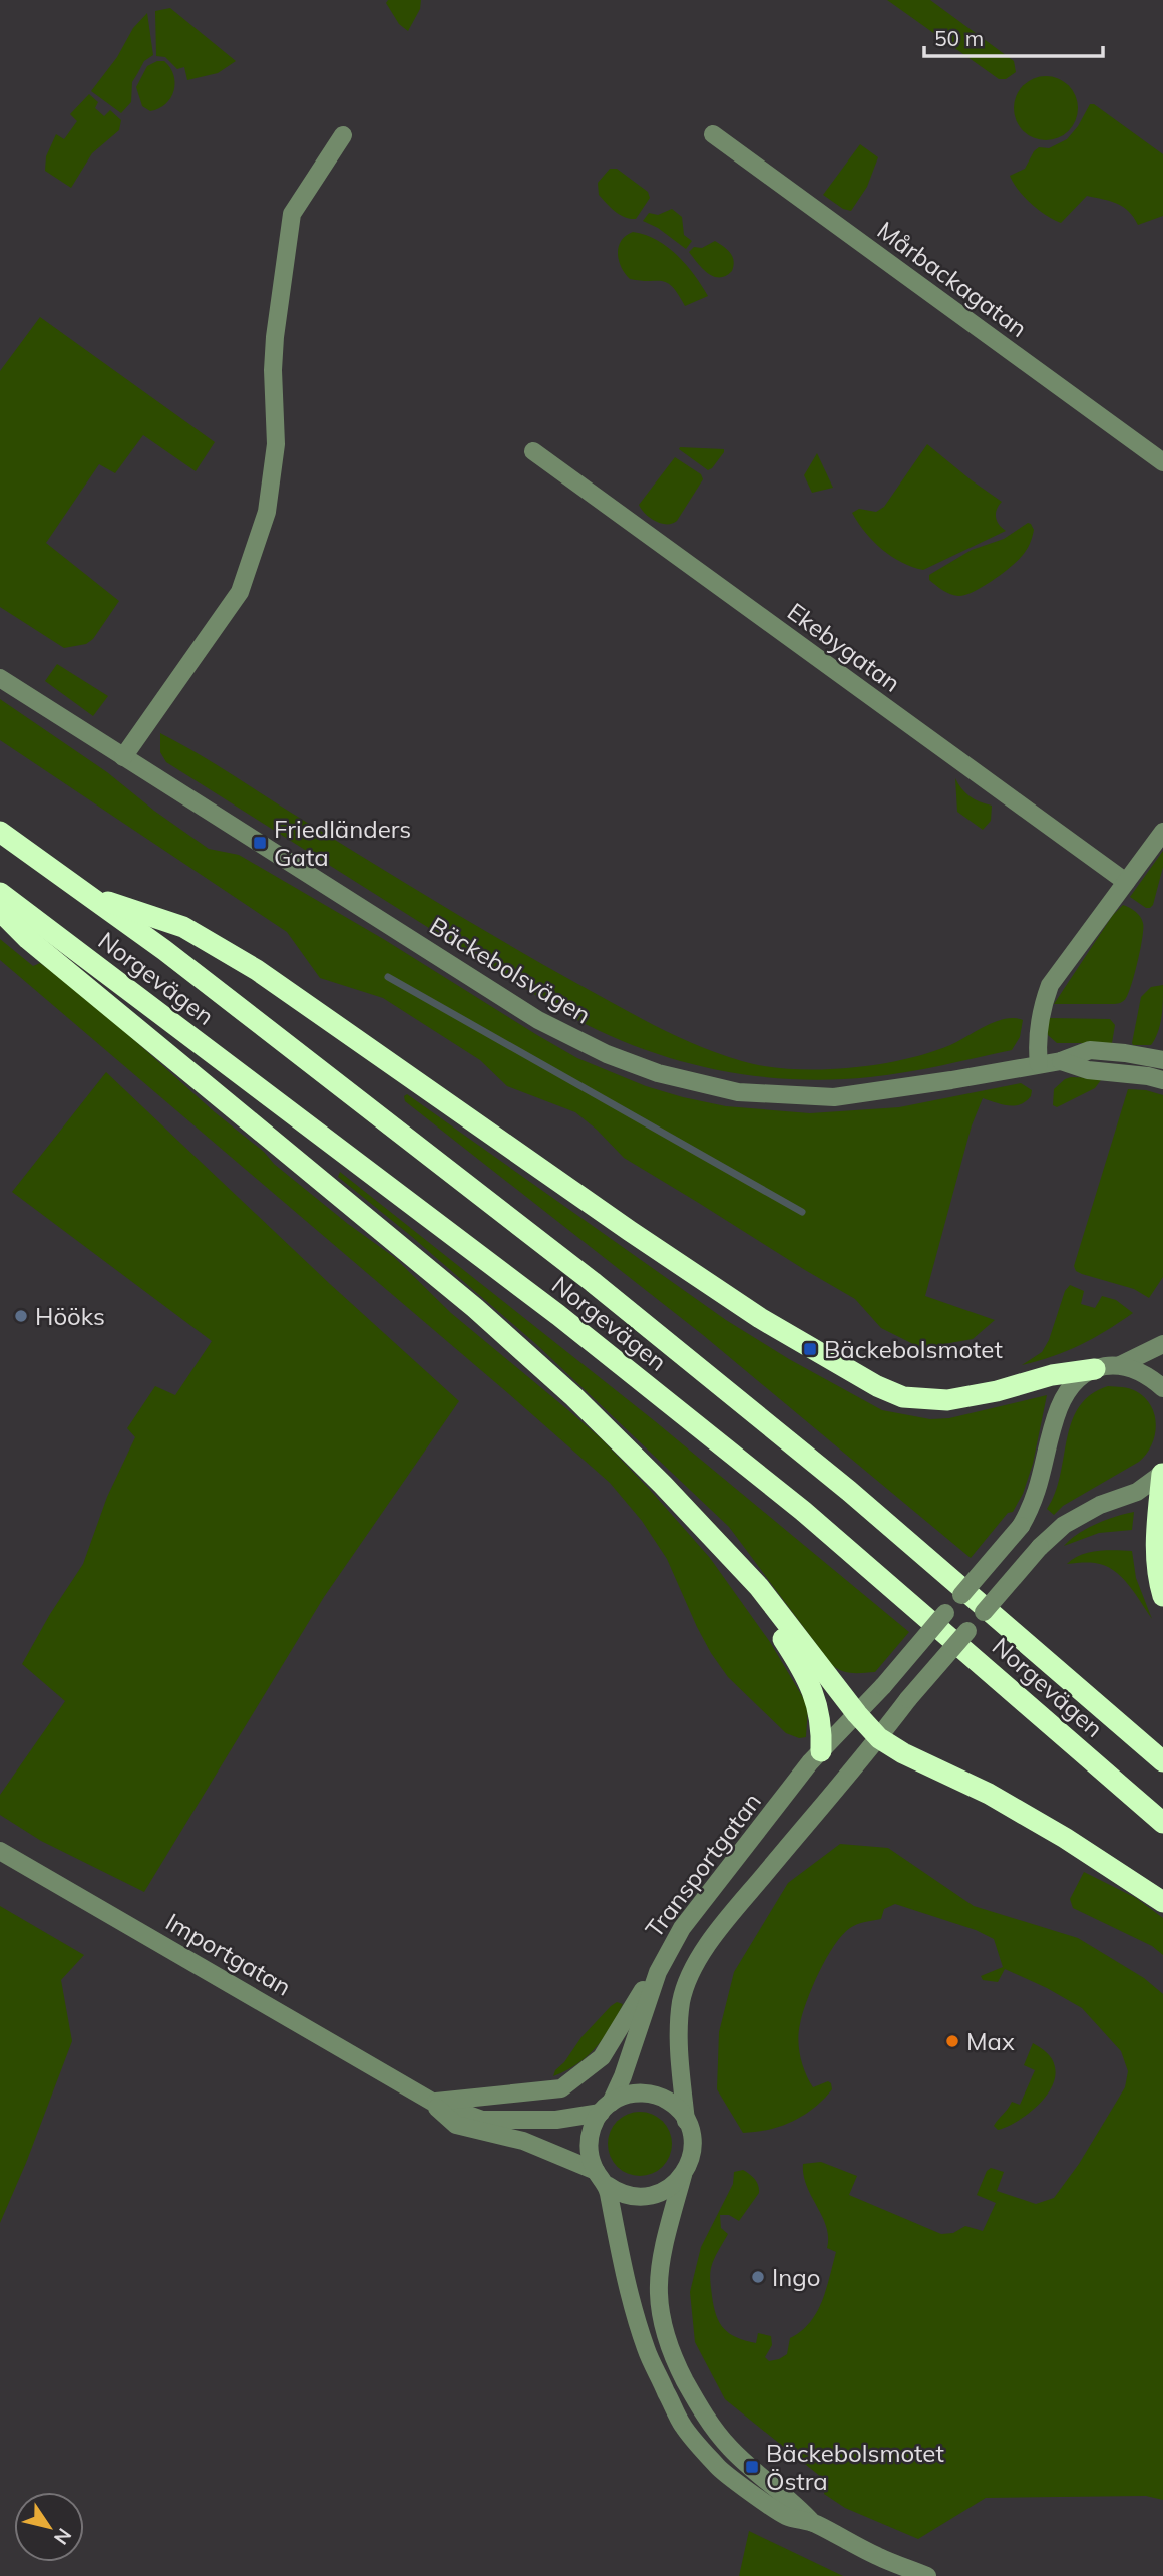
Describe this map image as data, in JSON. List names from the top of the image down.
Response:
{
  "streets": {
    "highway": ["Norgevägen"],
    "street": [
      "Mårbackagatan",
      "Ekebygatan",
      "Bäckebolsvägen",
      "Transportgatan",
      "Importgatan"
    ]
  },
  "crossings": [
    ["Transportgatan", "Importgatan"]
  ],
  "places": {
    "transit": ["Friedländers Gata", "Bäckebolsmotet", "Bäckebolsmotet Östra"],
    "other": ["Hööks", "Max", "Ingo"]
  },
  "scale_bar": "50 m",
  "north": "bottom right"
}
